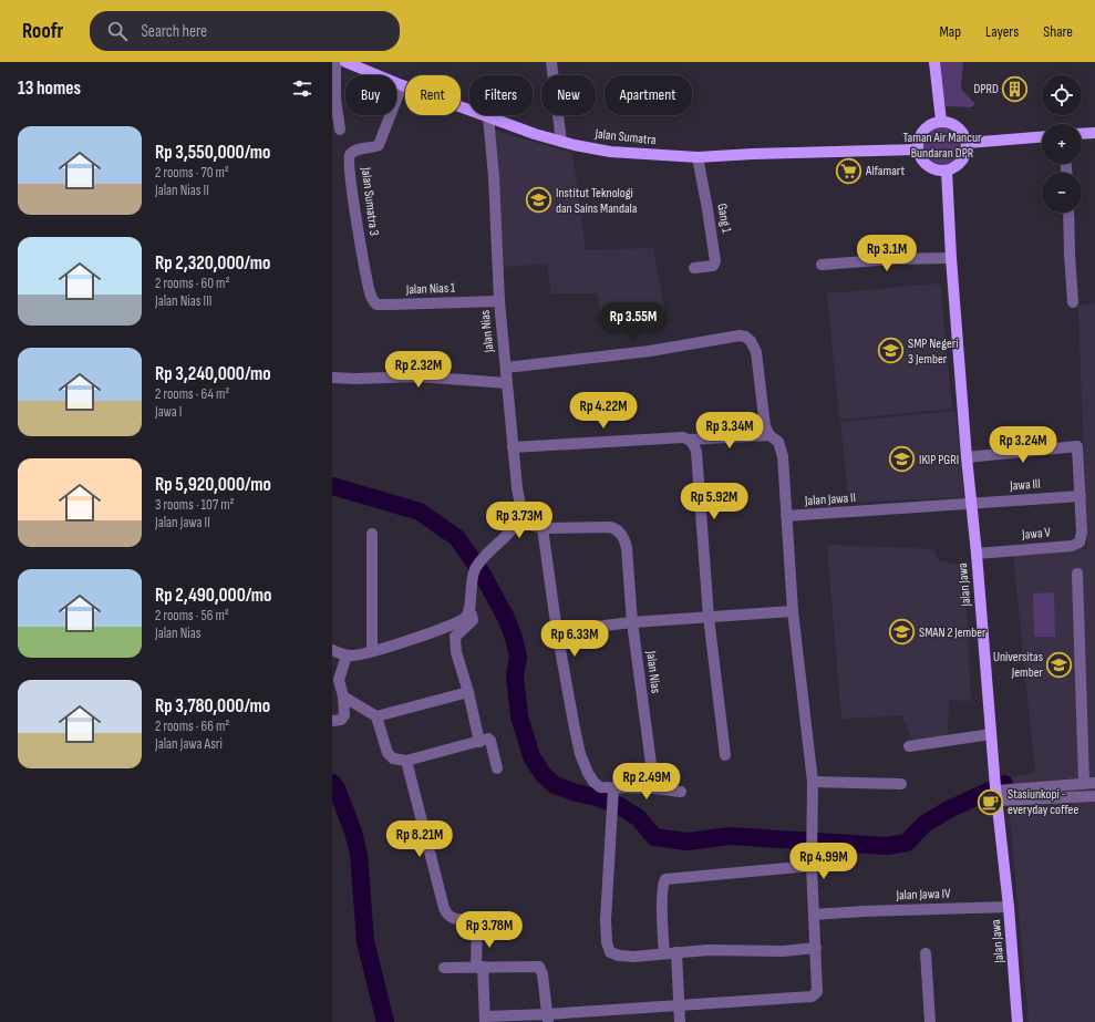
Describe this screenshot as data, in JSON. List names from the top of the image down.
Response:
{
  "streets": {
    "main road": ["Jalan Sumatra", "Jalan Jawa"],
    "street": [
      "Jalan Sumatra 3",
      "Gang 1",
      "Jalan Nias 1",
      "Jalan Nias",
      "Jawa III",
      "Jalan Jawa II",
      "Jawa V",
      "Jalan Jawa IV"
    ]
  },
  "crossings": [
    ["Jalan Sumatra", "Jalan Sumatra 3"],
    ["Jalan Sumatra", "Gang 1"],
    ["Jalan Sumatra", "Jalan Nias"],
    ["Jalan Sumatra", "Jalan Jawa"],
    ["Jalan Sumatra 3", "Jalan Nias 1"],
    ["Jalan Nias 1", "Jalan Nias"],
    ["Jawa III", "Jalan Jawa II"],
    ["Jawa III", "Jawa V"],
    ["Jawa III", "Jalan Jawa"],
    ["Jalan Jawa II", "Jalan Jawa"],
    ["Jawa V", "Jalan Jawa"],
    ["Jalan Jawa", "Jalan Jawa IV"]
  ],
  "parks": ["Taman Air Mancur Bundaran DPR"],
  "places": {
    "building": ["DPRD"],
    "supermarket": ["Alfamart"],
    "school or university": [
      "Institut Teknologi dan Sains Mandala",
      "SMP Negeri 3 Jember",
      "IKIP PGRI",
      "SMAN 2 Jember",
      "Universitas Jember"
    ],
    "cafe": ["Stasiunkopi - everyday coffee"]
  },
  "page": {
    "header": "Roofr",
    "search": "Search here",
    "nav": ["Map", "Layers", "Share"],
    "heading": "13 homes",
    "map_buttons": ["+", "−"],
    "chip": [
      "Buy",
      "Rent",
      "Filters",
      "New",
      "Apartment"
    ],
    "list": [
      {
        "name": "Rp 3,550,000/mo",
        "note": "2 rooms · 70 m² · Jalan Nias II"
      },
      {
        "name": "Rp 2,320,000/mo",
        "note": "2 rooms · 60 m² · Jalan Nias III"
      },
      {
        "name": "Rp 3,240,000/mo",
        "note": "2 rooms · 64 m² · Jawa I"
      },
      {
        "name": "Rp 5,920,000/mo",
        "note": "3 rooms · 107 m² · Jalan Jawa II"
      },
      {
        "name": "Rp 2,490,000/mo",
        "note": "2 rooms · 56 m² · Jalan Nias"
      },
      {
        "name": "Rp 3,780,000/mo",
        "note": "2 rooms · 66 m² · Jalan Jawa Asri"
      }
    ],
    "price": [
      "Rp 3.1M",
      "Rp 3.55M",
      "Rp 2.32M",
      "Rp 4.22M",
      "Rp 3.34M",
      "Rp 3.24M",
      "Rp 5.92M",
      "Rp 3.73M",
      "Rp 6.33M",
      "Rp 2.49M",
      "Rp 8.21M",
      "Rp 4.99M",
      "Rp 3.78M"
    ]
  }
}
